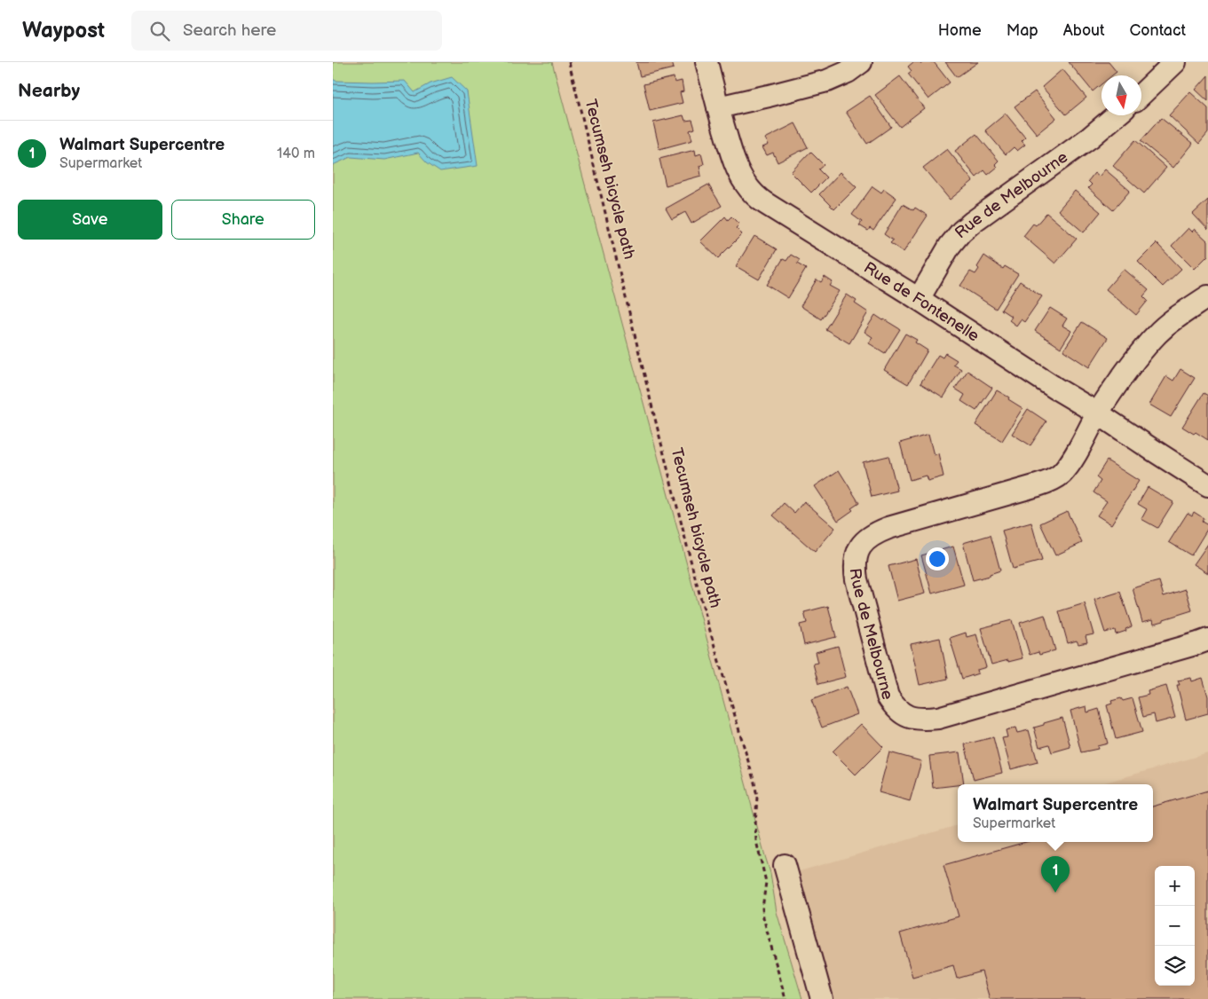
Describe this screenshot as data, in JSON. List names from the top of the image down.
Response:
{
  "streets": {
    "street": ["Rue de Melbourne", "Rue de Fontenelle"],
    "path": ["Tecumseh bicycle path"]
  },
  "crossings": [
    ["Rue de Melbourne", "Rue de Fontenelle"]
  ],
  "north": "bottom",
  "page": {
    "header": "Waypost",
    "search": "Search here",
    "nav": [
      "Home",
      "Map",
      "About",
      "Contact"
    ],
    "heading": "Nearby",
    "list": [
      {
        "mark": "1",
        "name": "Walmart Supercentre",
        "note": "Supermarket",
        "value": "140 m"
      }
    ],
    "buttons": ["Save", "Share"],
    "popup": ["Walmart Supercentre", "Supermarket"],
    "pins": "1",
    "map_buttons": ["+", "−"]
  }
}
